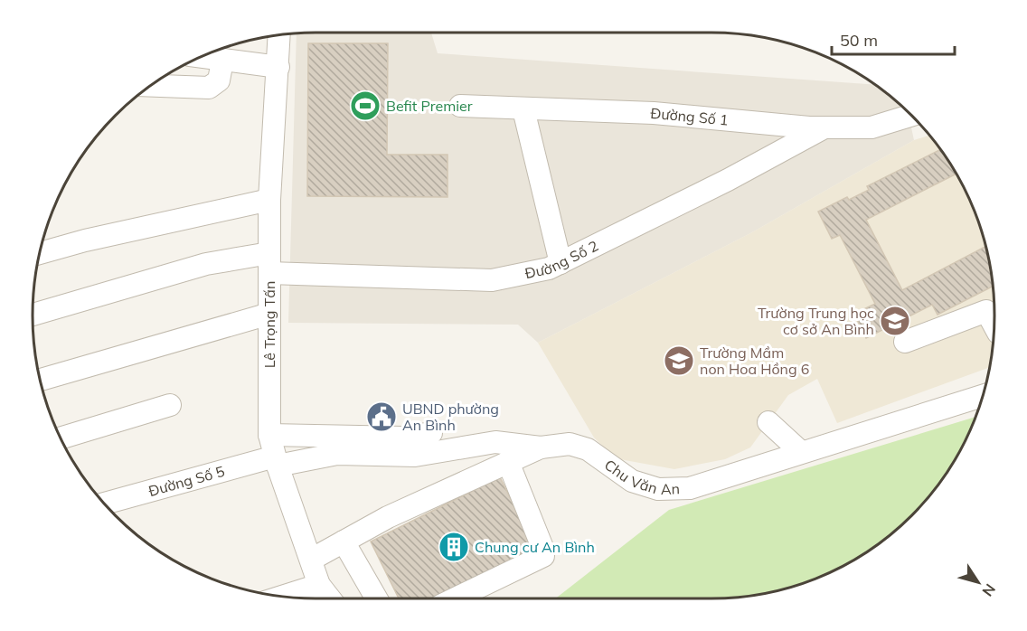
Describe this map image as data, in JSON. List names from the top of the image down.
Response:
{
  "streets": {
    "street": [
      "Đường Số 1",
      "Đường Số 2",
      "Lê Trọng Tấn",
      "Chu Văn An",
      "Đường Số 5"
    ]
  },
  "crossings": [
    ["Đường Số 1", "Đường Số 2"],
    ["Đường Số 2", "Lê Trọng Tấn"],
    ["Lê Trọng Tấn", "Chu Văn An"],
    ["Lê Trọng Tấn", "Đường Số 5"],
    ["Chu Văn An", "Đường Số 5"]
  ],
  "places": {
    "sports": ["Befit Premier"],
    "school or university": ["Trường Trung học cơ sở An Bình", "Trường Mầm non Hoa Hồng 6"],
    "public building": ["UBND phường An Bình"],
    "building": ["Chung cư An Bình"]
  },
  "scale_bar": "50 m",
  "north": "bottom right"
}
